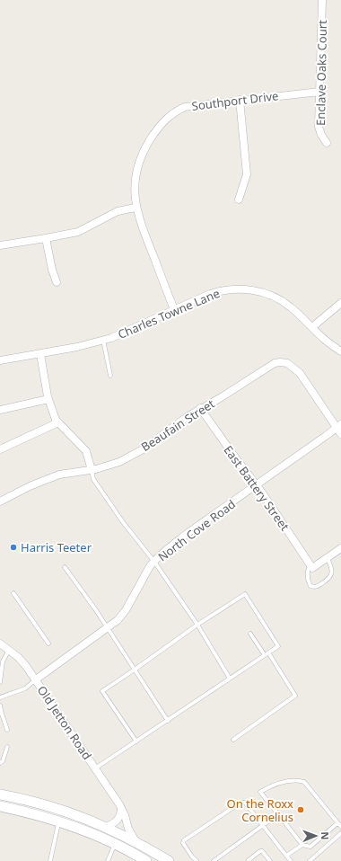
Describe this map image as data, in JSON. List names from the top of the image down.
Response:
{
  "streets": {
    "street": [
      "Enclave Oaks Court",
      "Southport Drive",
      "Charles Towne Lane",
      "Beaufain Street",
      "East Battery Street",
      "North Cove Road",
      "Old Jetton Road"
    ]
  },
  "crossings": [
    ["Enclave Oaks Court", "Southport Drive"],
    ["Southport Drive", "Charles Towne Lane"],
    ["Beaufain Street", "East Battery Street"],
    ["Beaufain Street", "North Cove Road"],
    ["East Battery Street", "North Cove Road"],
    ["North Cove Road", "Old Jetton Road"]
  ],
  "places": ["Harris Teeter", "On the Roxx Cornelius"],
  "north": "right"
}
